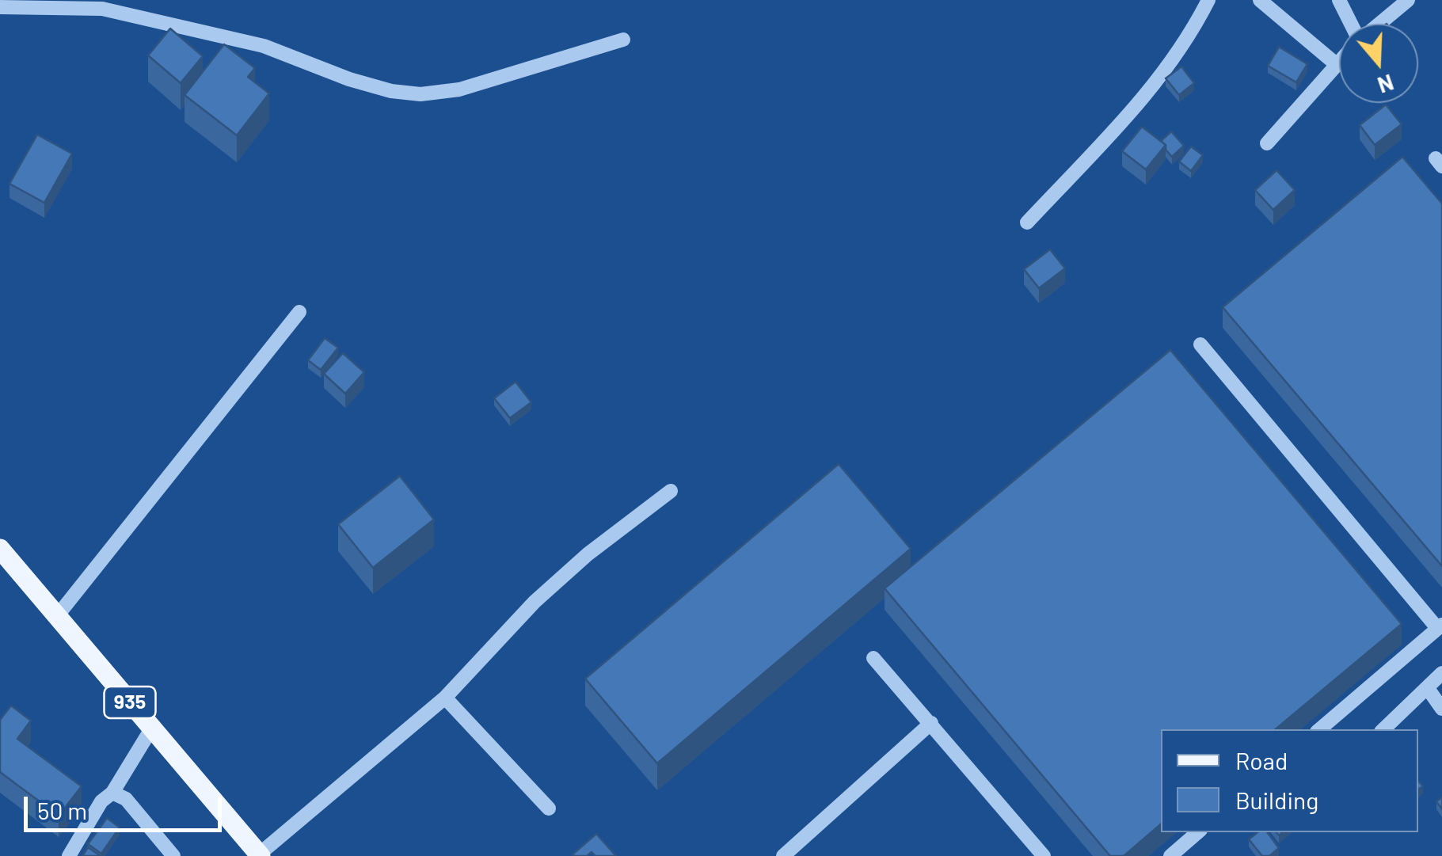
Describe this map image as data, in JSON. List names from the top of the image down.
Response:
{
  "streets": {
    "main road": ["935"]
  },
  "legend": ["Road", "Building"],
  "scale_bar": "50 m",
  "north": "bottom"
}
